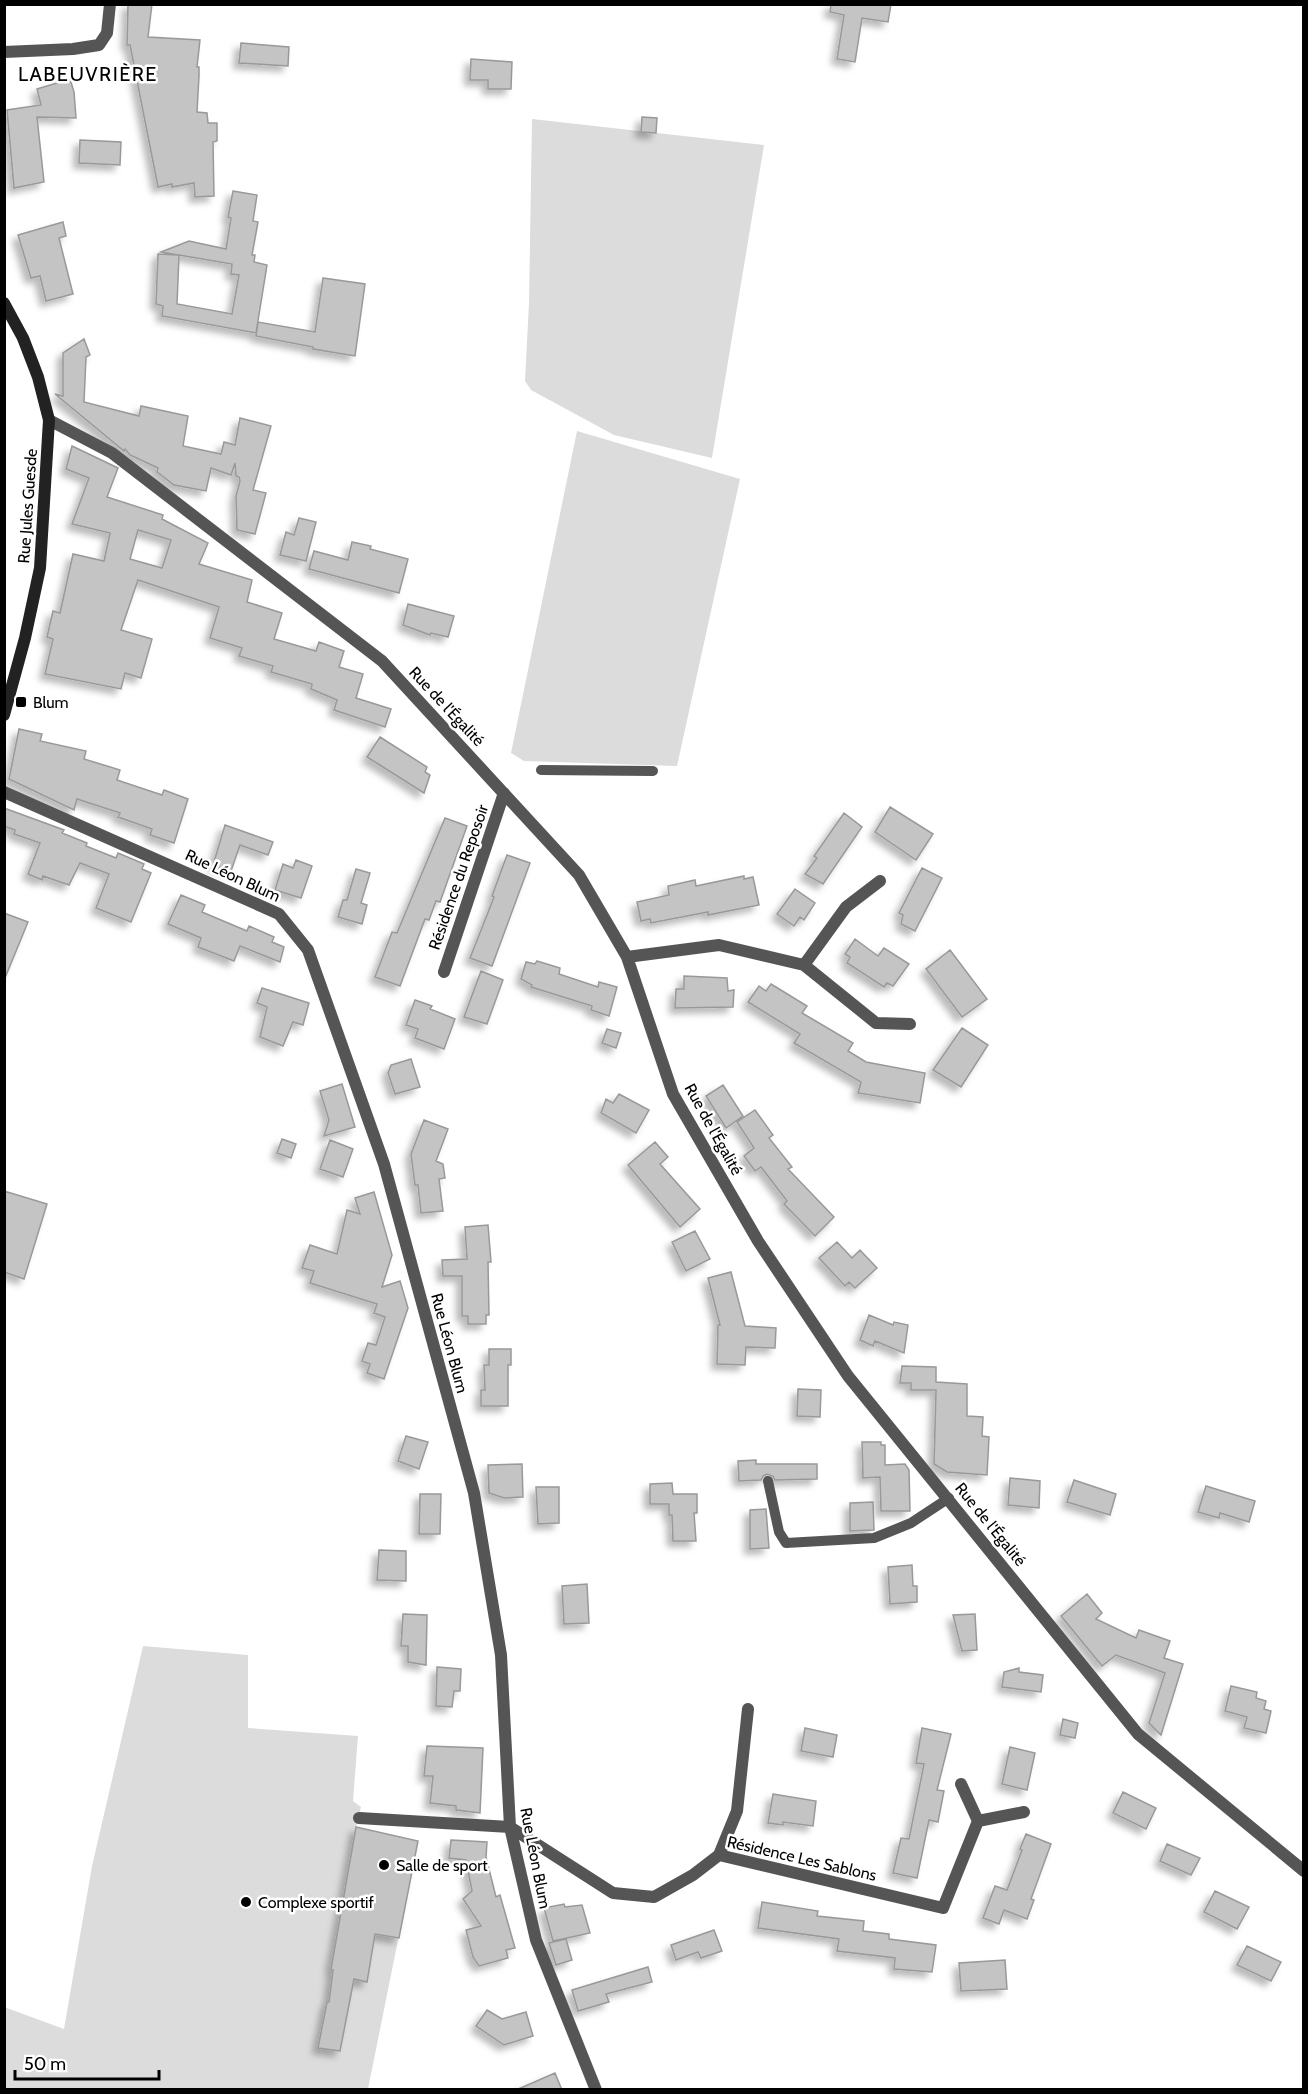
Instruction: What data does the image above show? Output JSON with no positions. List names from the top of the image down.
{
  "streets": {
    "street": [
      "Rue Jules Guesde",
      "Rue de l'Égalité",
      "Rue Léon Blum",
      "Résidence du Reposoir",
      "Résidence Les Sablons"
    ]
  },
  "crossings": [
    ["Rue Jules Guesde", "Rue de l'Égalité"],
    ["Rue de l'Égalité", "Résidence du Reposoir"],
    ["Rue Léon Blum", "Résidence Les Sablons"]
  ],
  "districts": ["LABEUVRIÈRE"],
  "places": {
    "transit": ["Blum"],
    "other": ["Salle de sport", "Complexe sportif"]
  },
  "scale_bar": "50 m"
}
